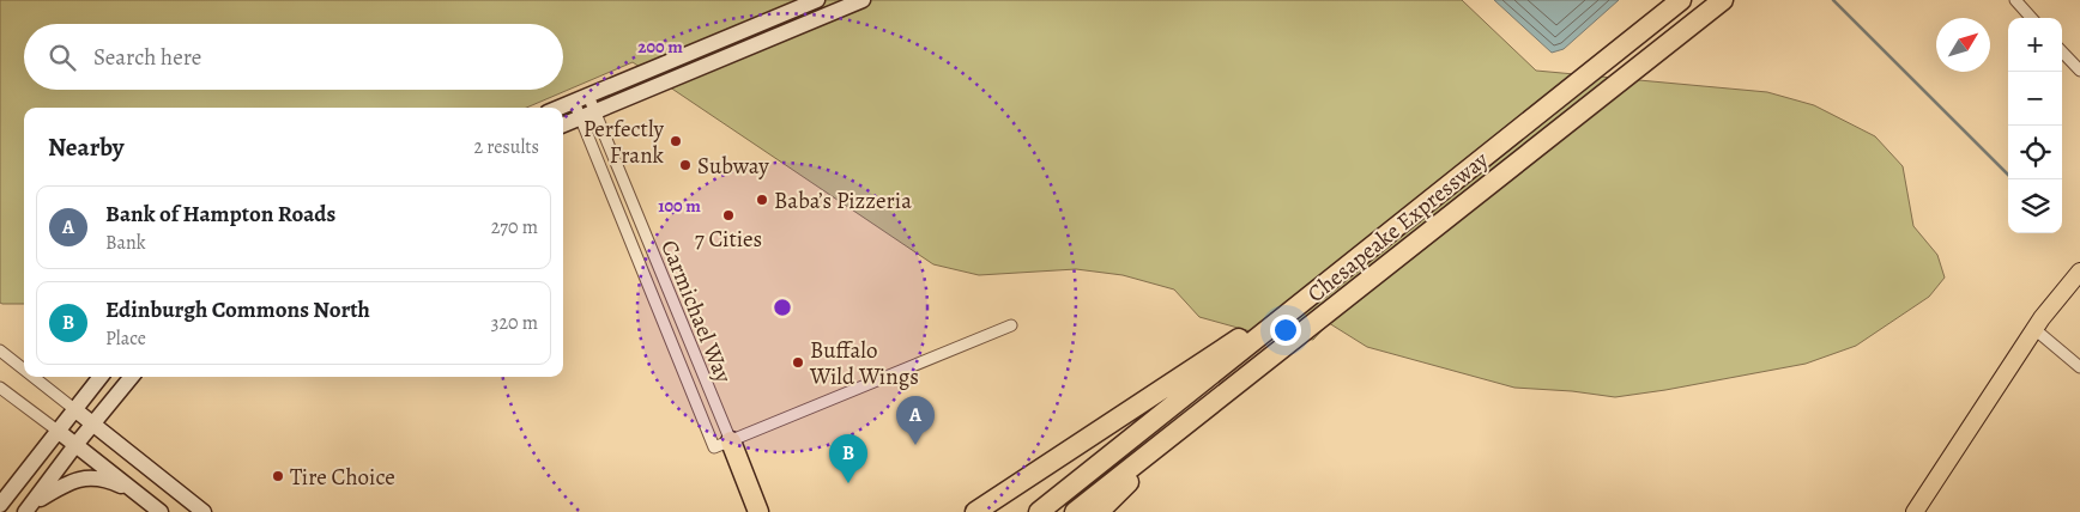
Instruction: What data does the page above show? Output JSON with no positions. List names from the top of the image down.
{
  "streets": {
    "highway": ["Chesapeake Expressway"],
    "street": ["Carmichael Way"]
  },
  "places": [
    "Perfectly Frank",
    "Subway",
    "Baba’s Pizzeria",
    "7 Cities",
    "Buffalo Wild Wings",
    "Tire Choice"
  ],
  "north": "top right",
  "page": {
    "map_buttons": ["+", "−"],
    "search": "Search here",
    "heading": ["Nearby", "2 results"],
    "list": [
      {
        "mark": "A",
        "name": "Bank of Hampton Roads",
        "note": "Bank",
        "value": "270 m"
      },
      {
        "mark": "B",
        "name": "Edinburgh Commons North",
        "note": "Place",
        "value": "320 m"
      }
    ],
    "pins": ["A", "B"]
  },
  "rings": ["200 m", "100 m"]
}
